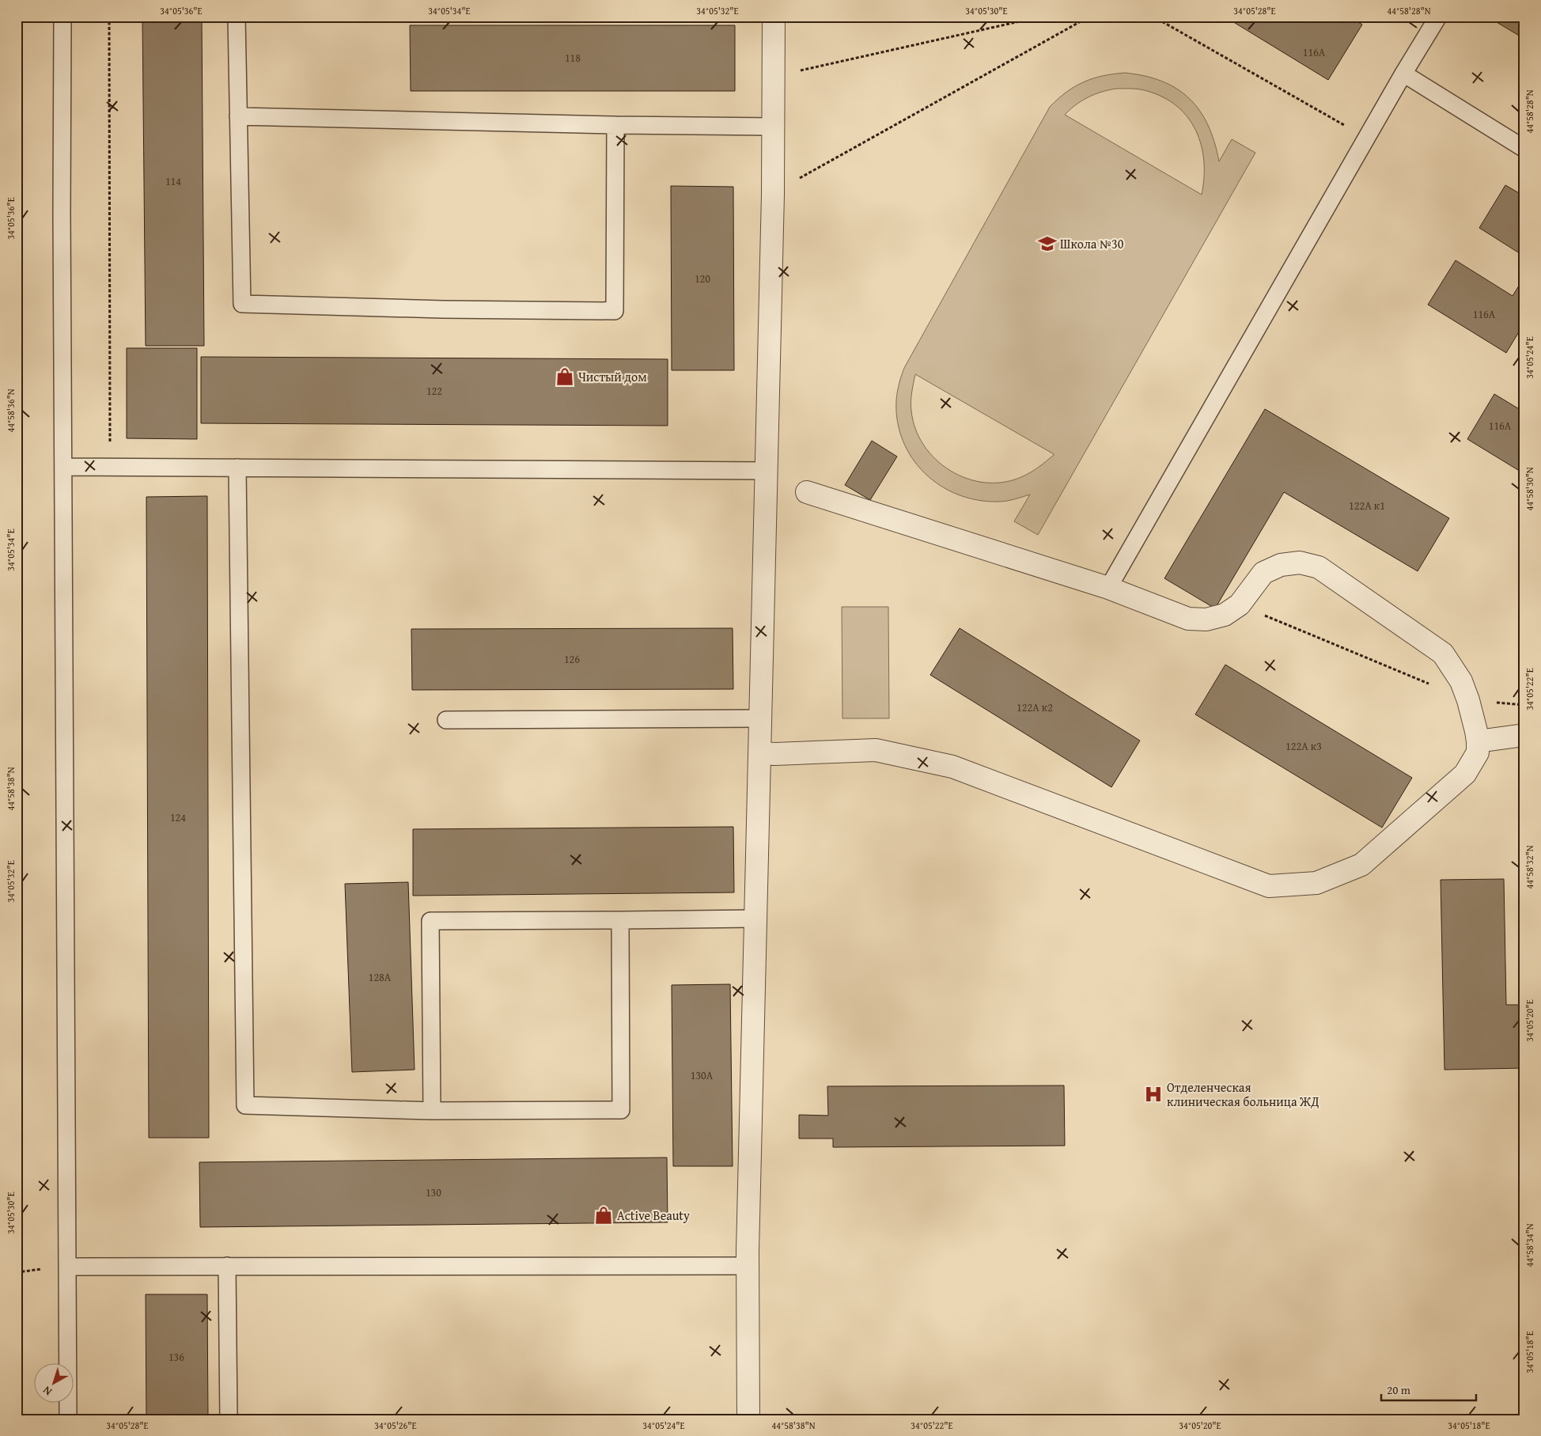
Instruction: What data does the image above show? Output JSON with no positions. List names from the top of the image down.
{
  "places": {
    "school or university": ["Школа №30"],
    "shop": ["Чистый дом", "Active Beauty"],
    "hospital": ["Отделенческая клиническая больница ЖД"]
  },
  "house_numbers": [
    "116А",
    "118",
    "114",
    "120",
    "116А",
    "122",
    "116А",
    "122А к1",
    "126",
    "122А к2",
    "122А к3",
    "124",
    "128А",
    "130А",
    "130",
    "136"
  ],
  "scale_bar": "20 m",
  "north": "bottom left",
  "coordinates": [
    "34°05'36\"E",
    "34°05'34\"E",
    "34°05'32\"E",
    "34°05'30\"E",
    "34°05'28\"E",
    "44°58'28\"N",
    "34°05'24\"E",
    "44°58'36\"N",
    "44°58'30\"N",
    "34°05'22\"E",
    "44°58'38\"N",
    "44°58'32\"N",
    "34°05'20\"E",
    "44°58'34\"N",
    "34°05'18\"E",
    "34°05'26\"E"
  ]
}
